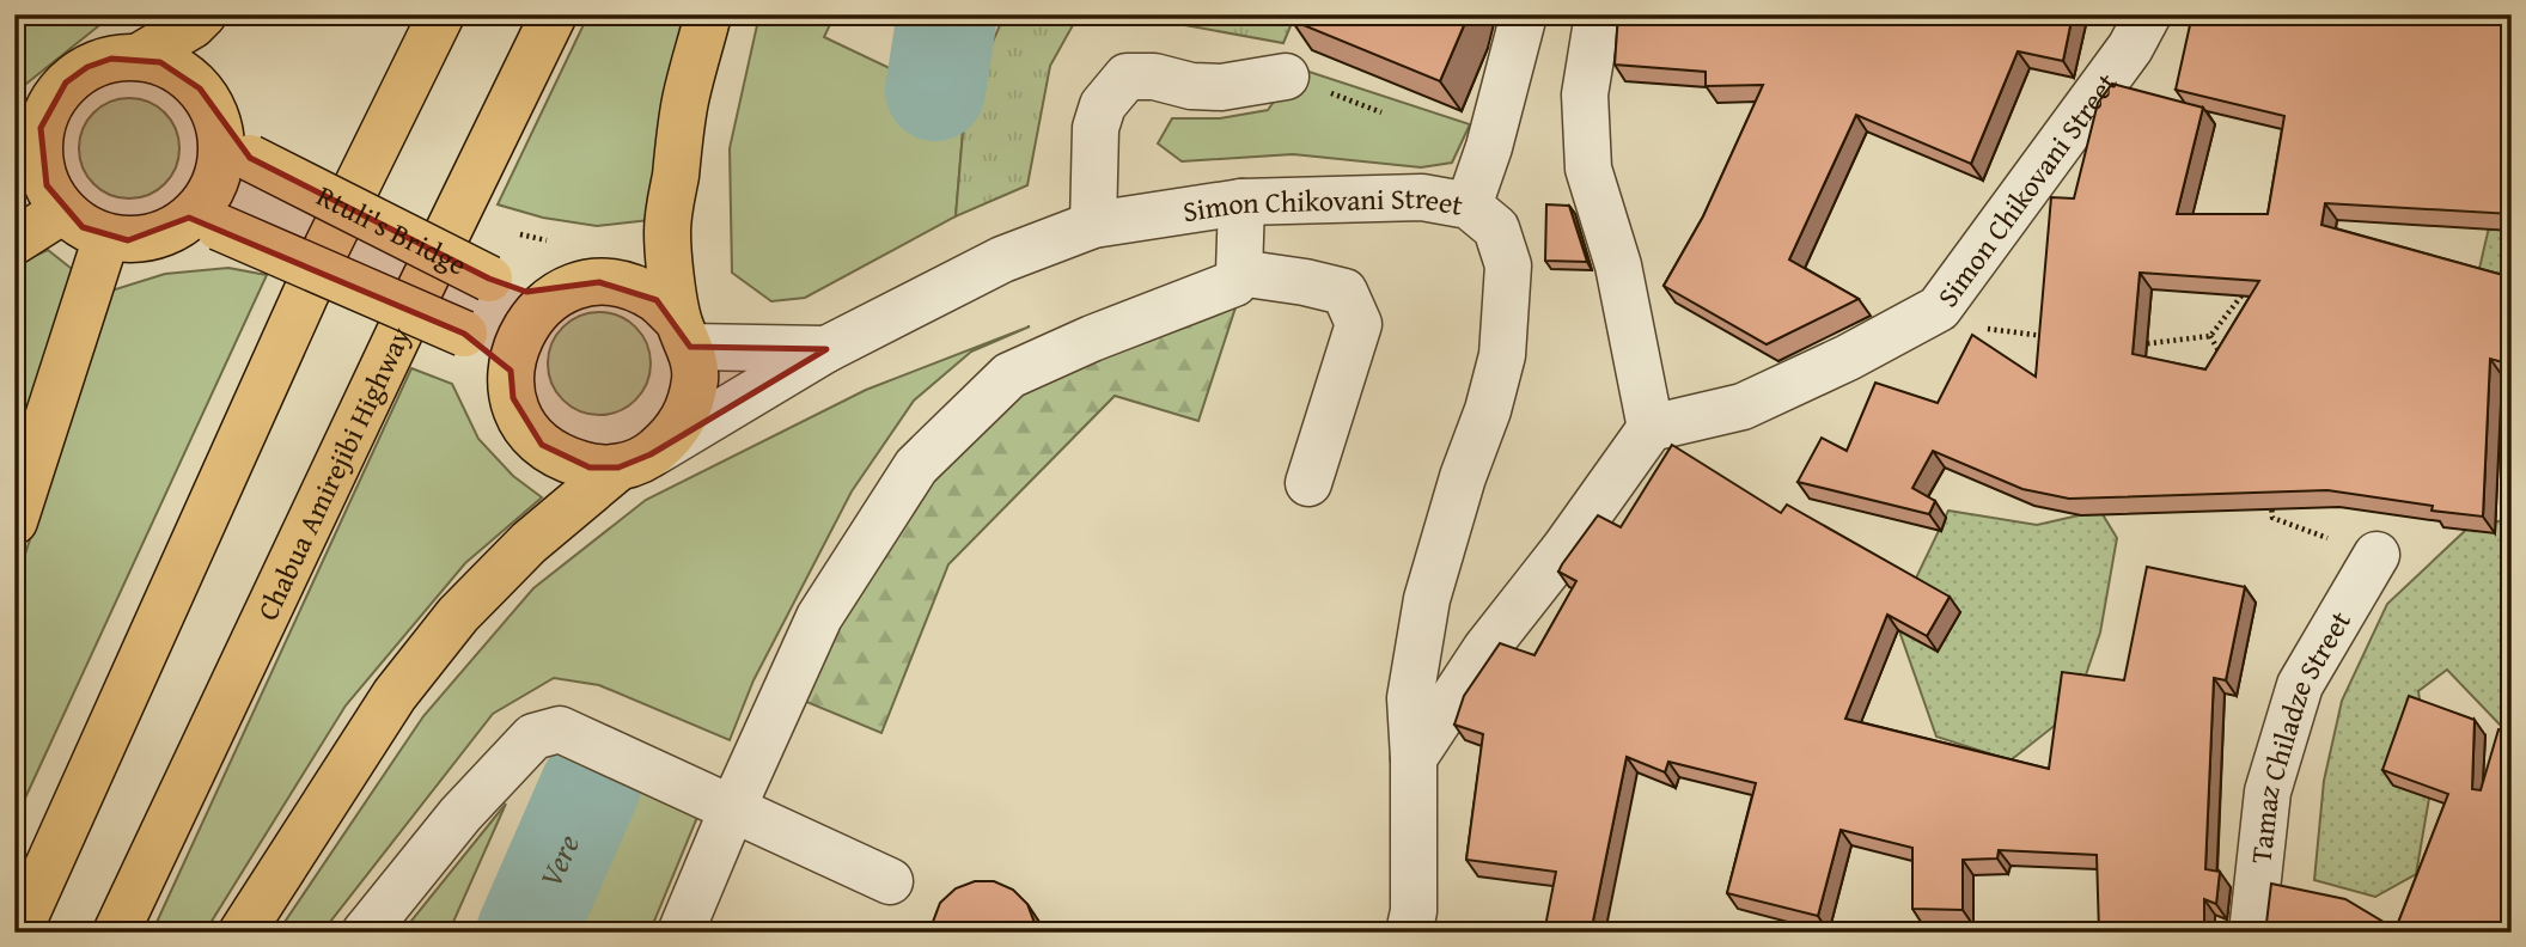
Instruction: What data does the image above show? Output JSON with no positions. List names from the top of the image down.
{
  "streets": {
    "main road": ["Rtuli's Bridge", "Chabua Amirejibi Highway"],
    "street": ["Simon Chikovani Street", "Tamaz Chiladze Street"]
  },
  "crossings": [
    ["Simon Chikovani Street", "Rtuli's Bridge"]
  ],
  "water": ["Vere"]
}
